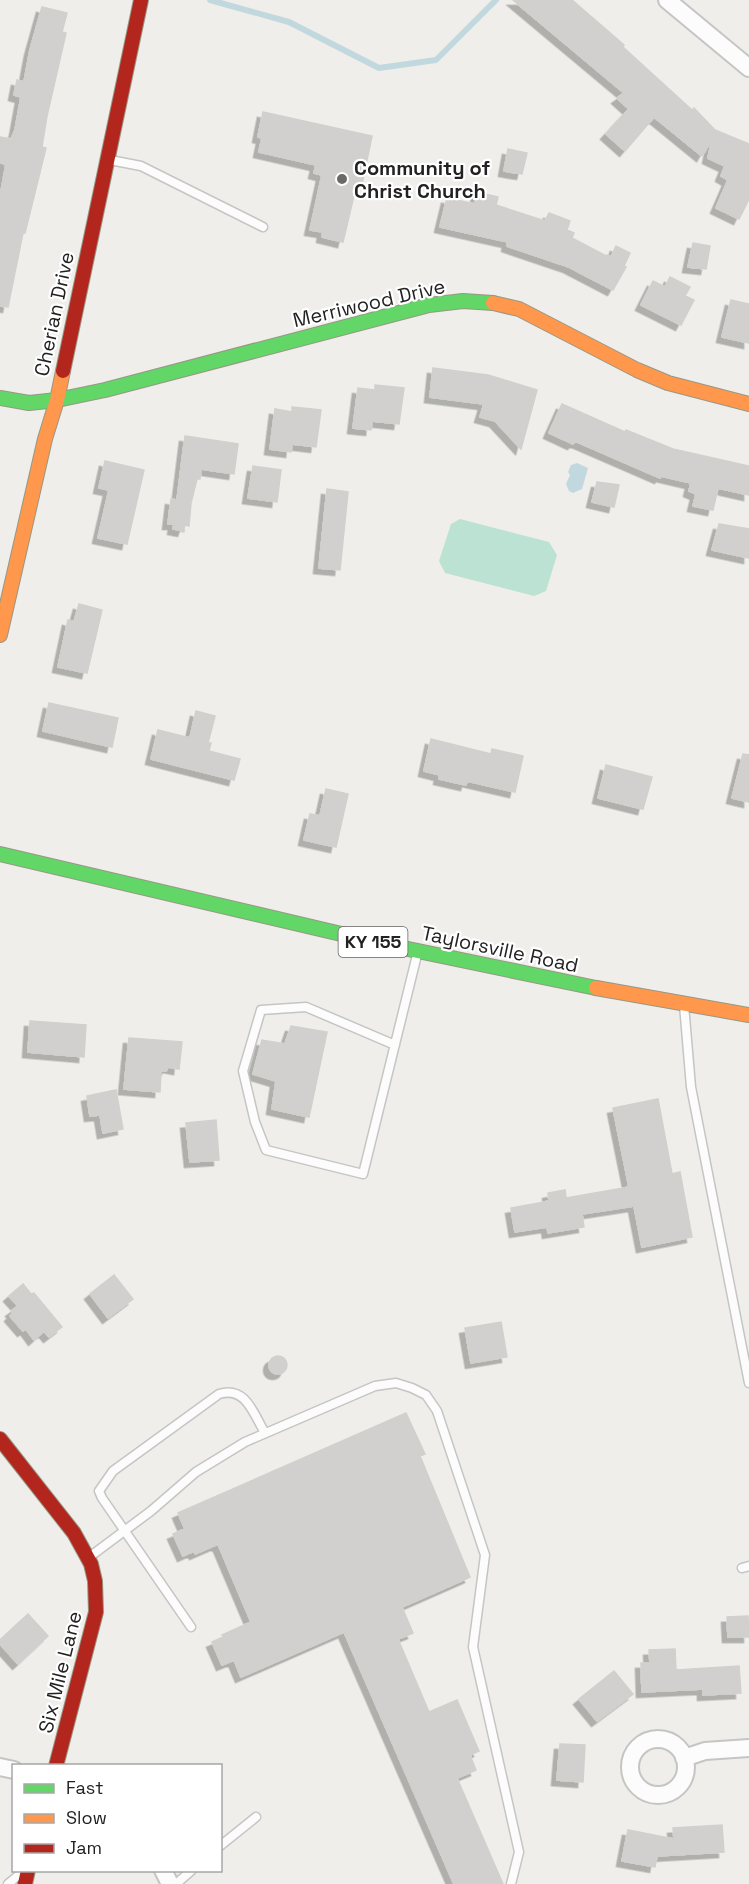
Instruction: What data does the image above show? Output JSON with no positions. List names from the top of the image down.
{
  "streets": {
    "street": [
      "Merriwood Drive",
      "Cherian Drive",
      "KY 155",
      "Taylorsville Road",
      "Six Mile Lane"
    ]
  },
  "crossings": [
    ["Merriwood Drive", "Cherian Drive"]
  ],
  "places": ["Community of Christ Church"],
  "legend": ["Fast", "Slow", "Jam"]
}
